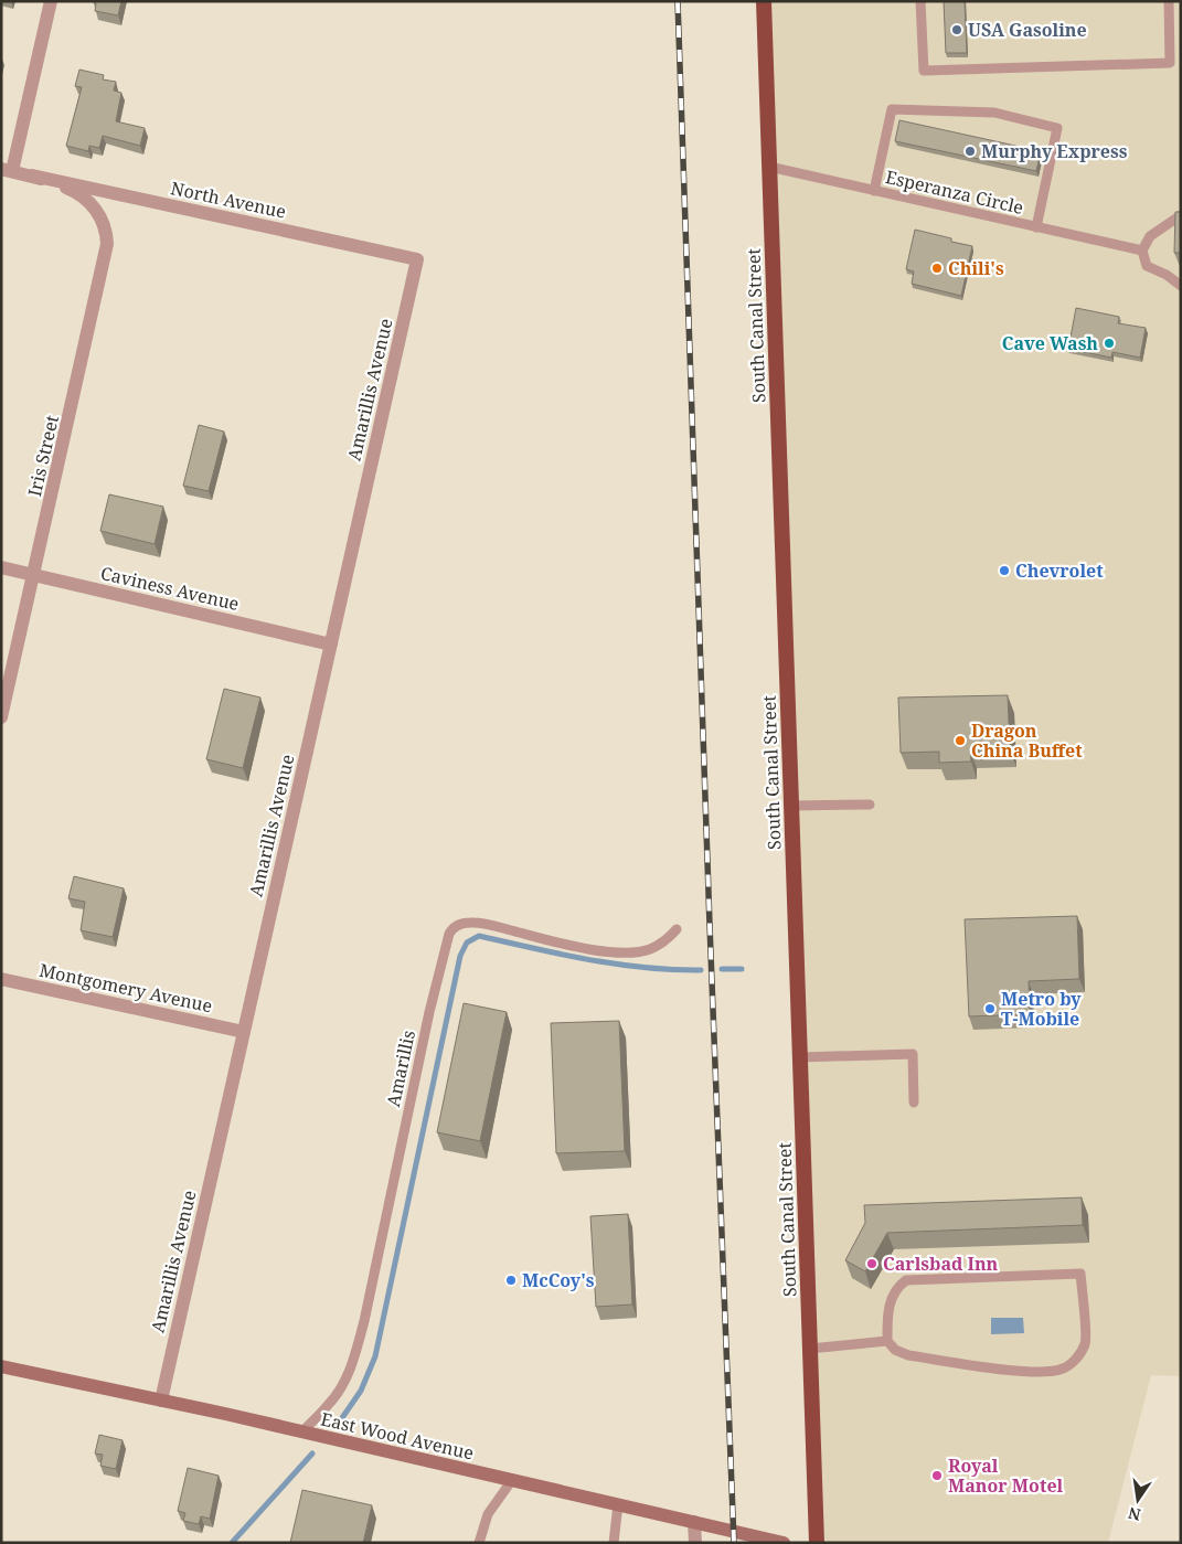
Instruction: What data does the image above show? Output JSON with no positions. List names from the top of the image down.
{
  "streets": {
    "highway": ["South Canal Street"],
    "main road": ["East Wood Avenue"],
    "street": [
      "North Avenue",
      "Amarillis Avenue",
      "Iris Street",
      "Caviness Avenue",
      "Montgomery Avenue"
    ],
    "lane": ["Esperanza Circle", "Amarillis"]
  },
  "crossings": [
    ["Esperanza Circle", "South Canal Street"],
    ["North Avenue", "Amarillis Avenue"],
    ["North Avenue", "Iris Street"],
    ["Amarillis Avenue", "Caviness Avenue"],
    ["Amarillis Avenue", "Montgomery Avenue"],
    ["Amarillis Avenue", "East Wood Avenue"],
    ["Iris Street", "Caviness Avenue"],
    ["Amarillis", "East Wood Avenue"]
  ],
  "places": [
    "USA Gasoline",
    "Murphy Express",
    "Chili's",
    "Cave Wash",
    "Chevrolet",
    "Dragon China Buffet",
    "Metro by T-Mobile",
    "Carlsbad Inn",
    "McCoy's",
    "Royal Manor Motel"
  ],
  "north": "bottom"
}
